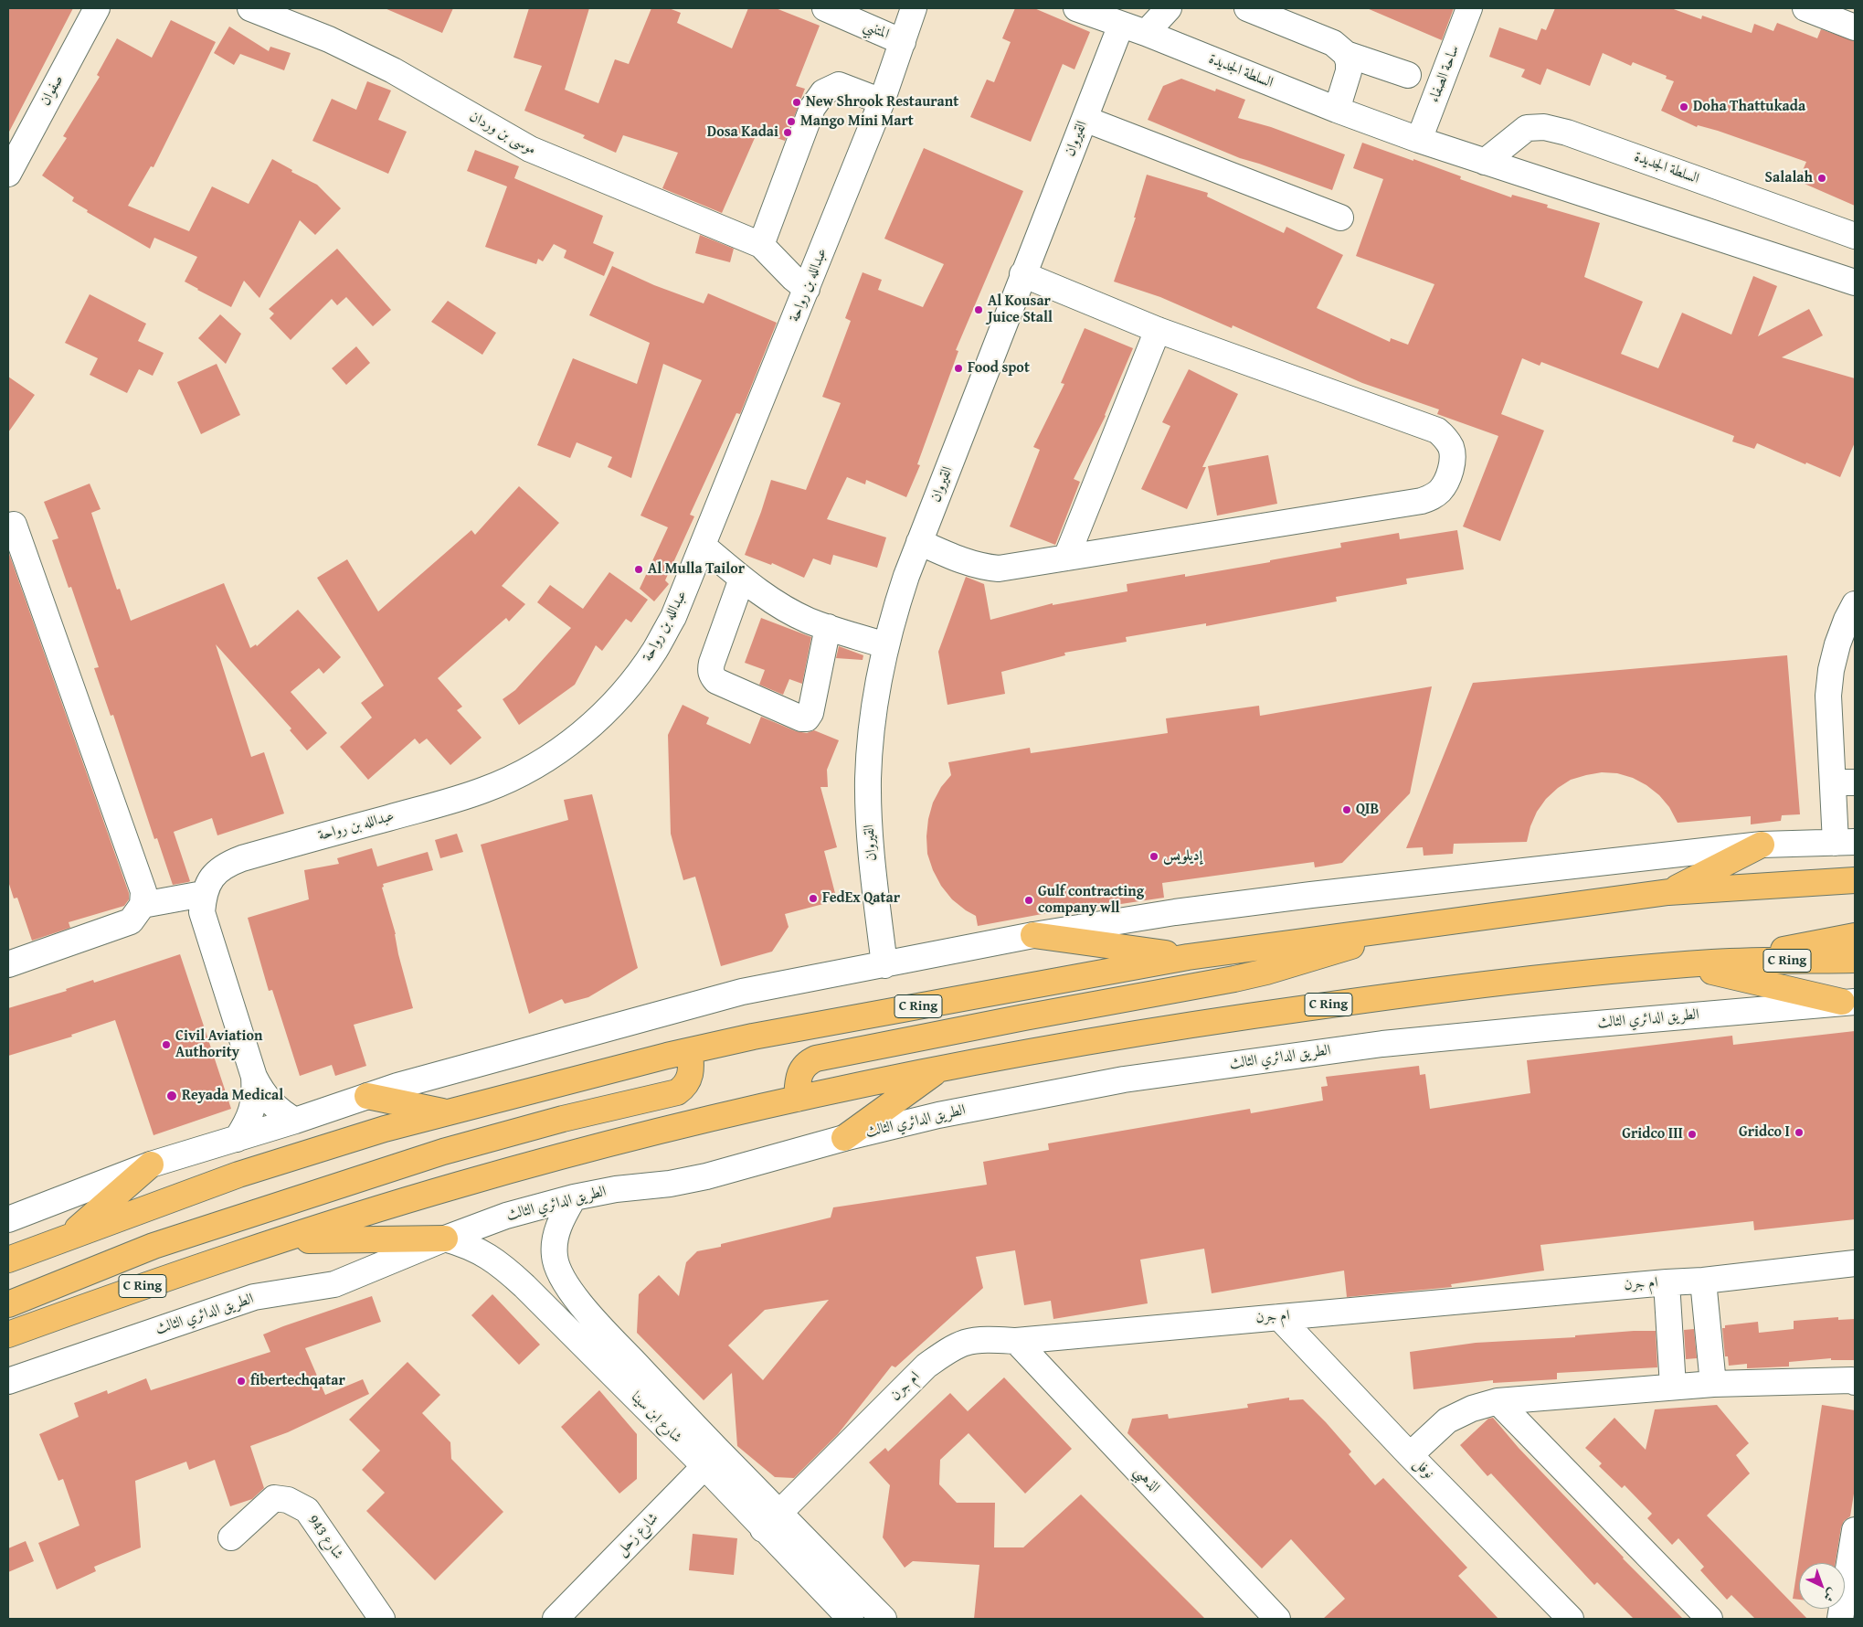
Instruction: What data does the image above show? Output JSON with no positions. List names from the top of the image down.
{
  "streets": {
    "highway": ["C Ring"],
    "street": [
      "المتنبي",
      "السلطة الجديدة",
      "ساحة الصفاء",
      "صفوان",
      "موسى بن وردان",
      "القيروان",
      "عبدالله بن رواحة",
      "الطريق الدائري الثالث",
      "ام جرن",
      "شارع ابن سينا",
      "نوفل",
      "الذهبي",
      "شارع زحل",
      "شارع 943"
    ]
  },
  "crossings": [
    ["المتنبي", "عبدالله بن رواحة"],
    ["السلطة الجديدة", "ساحة الصفاء"],
    ["السلطة الجديدة", "القيروان"],
    ["موسى بن وردان", "عبدالله بن رواحة"],
    ["الطريق الدائري الثالث", "شارع ابن سينا"],
    ["ام جرن", "شارع ابن سينا"],
    ["ام جرن", "نوفل"],
    ["ام جرن", "الذهبي"],
    ["شارع ابن سينا", "شارع زحل"]
  ],
  "places": [
    "New Shrook Restaurant",
    "Doha Thattukada",
    "Mango Mini Mart",
    "Dosa Kadai",
    "Salalah",
    "Al Kousar Juice Stall",
    "Food spot",
    "Al Mulla Tailor",
    "QIB",
    "إديلويس",
    "FedEx Qatar",
    "Gulf contracting company wll",
    "Civil Aviation Authority",
    "Reyada Medical",
    "Gridco I",
    "Gridco III",
    "fibertechqatar"
  ],
  "north": "bottom right"
}
